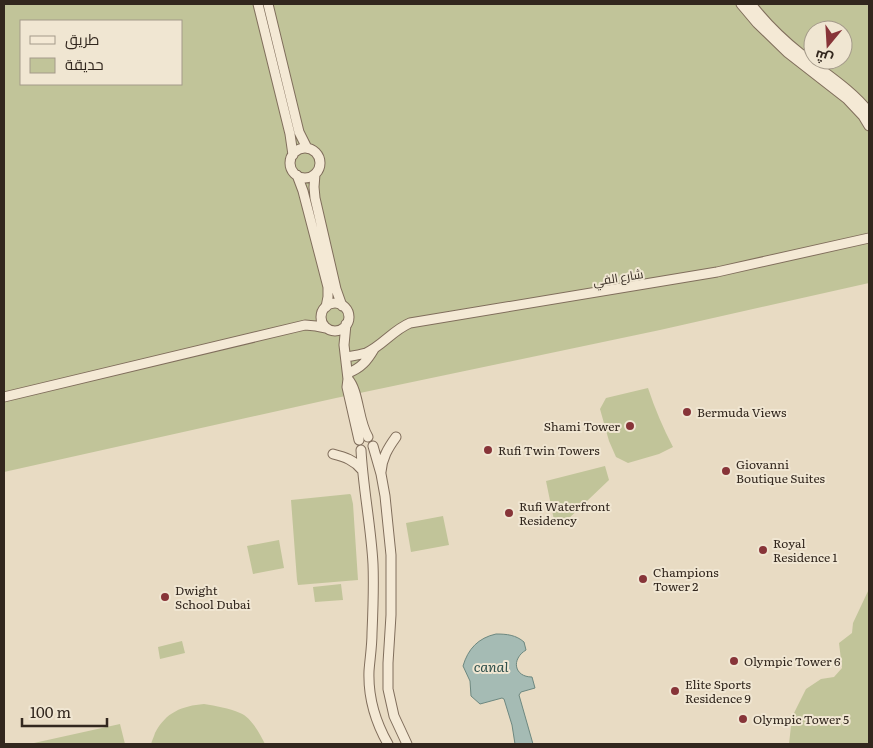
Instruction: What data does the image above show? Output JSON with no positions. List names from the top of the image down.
{
  "streets": {
    "street": ["شارع الفي"]
  },
  "water": ["canal"],
  "places": [
    "Bermuda Views",
    "Shami Tower",
    "Rufi Twin Towers",
    "Giovanni Boutique Suites",
    "Rufi Waterfront Residency",
    "Royal Residence 1",
    "Champions Tower 2",
    "Dwight School Dubai",
    "Olympic Tower 6",
    "Elite Sports Residence 9",
    "Olympic Tower 5"
  ],
  "legend": ["طريق", "حديقة"],
  "scale_bar": "100 m",
  "north": "bottom"
}
